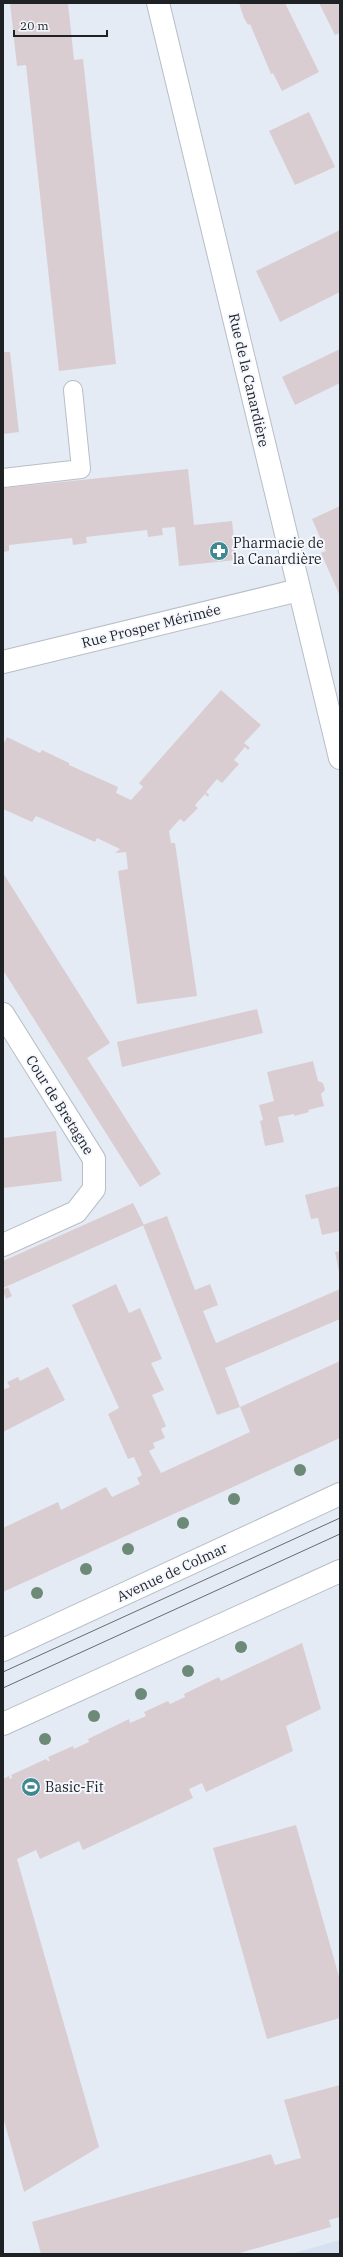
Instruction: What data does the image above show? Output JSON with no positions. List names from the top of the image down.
{
  "streets": {
    "street": [
      "Rue de la Canardière",
      "Rue Prosper Mérimée",
      "Cour de Bretagne",
      "Avenue de Colmar"
    ]
  },
  "crossings": [
    ["Rue de la Canardière", "Rue Prosper Mérimée"]
  ],
  "places": {
    "pharmacy": ["Pharmacie de la Canardière"],
    "sports": ["Basic-Fit"]
  },
  "scale_bar": "20 m"
}
